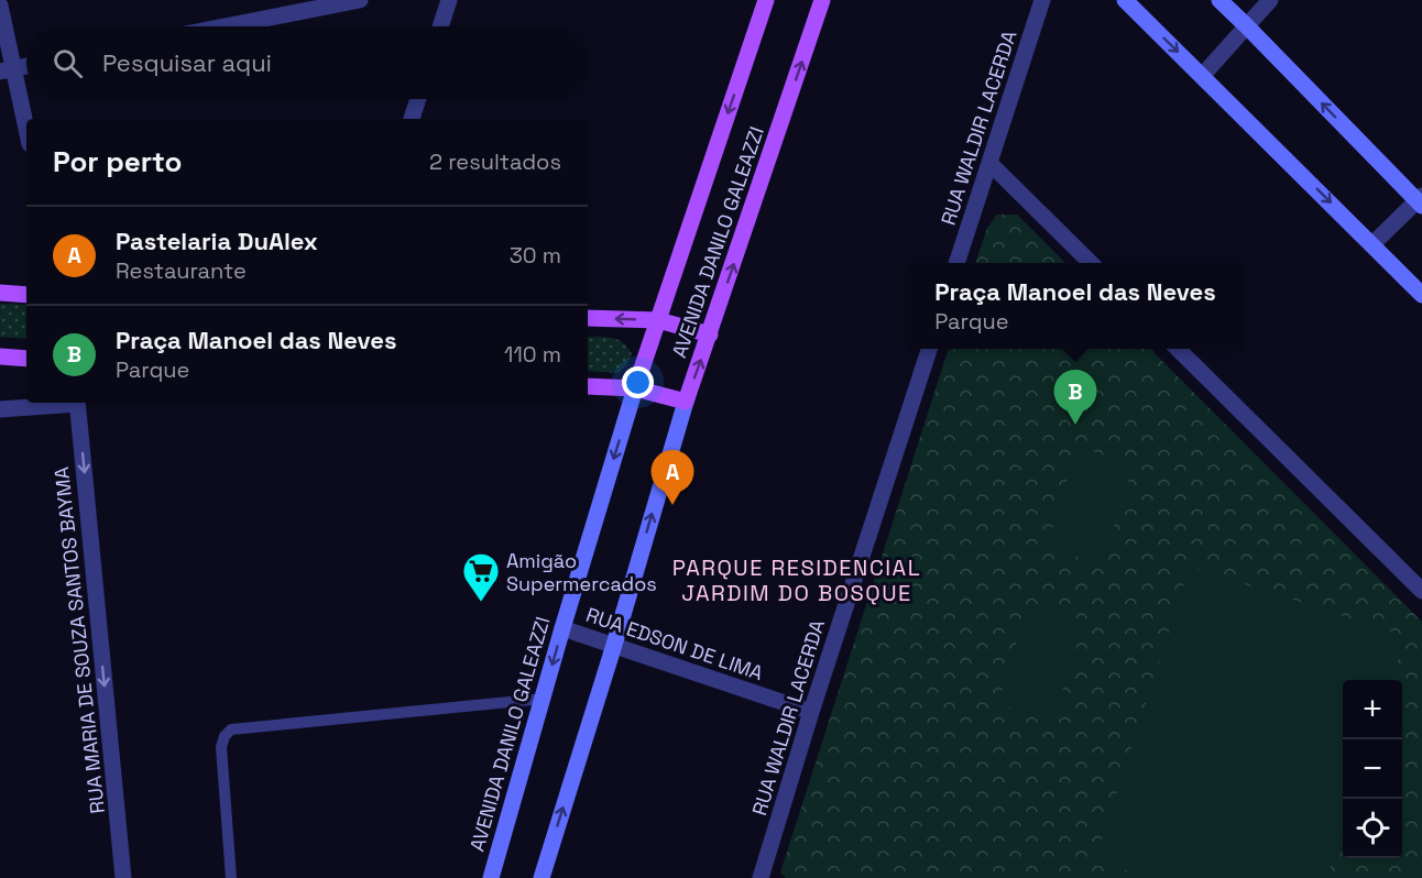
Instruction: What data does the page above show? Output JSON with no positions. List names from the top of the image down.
{
  "streets": {
    "main road": ["AVENIDA DANILO GALEAZZI"],
    "street": ["RUA WALDIR LACERDA", "RUA MARIA DE SOUZA SANTOS BAYMA", "RUA EDSON DE LIMA"]
  },
  "crossings": [
    ["RUA WALDIR LACERDA", "RUA EDSON DE LIMA"],
    ["AVENIDA DANILO GALEAZZI", "RUA EDSON DE LIMA"]
  ],
  "one_way": ["RUA MARIA DE SOUZA SANTOS BAYMA"],
  "districts": ["PARQUE RESIDENCIAL JARDIM DO BOSQUE"],
  "places": {
    "supermarket": ["Amigão Supermercados"]
  },
  "page": {
    "search": "Pesquisar aqui",
    "heading": ["Por perto", "2 resultados"],
    "list": [
      {
        "mark": "A",
        "name": "Pastelaria DuAlex",
        "note": "Restaurante",
        "value": "30 m"
      },
      {
        "mark": "B",
        "name": "Praça Manoel das Neves",
        "note": "Parque",
        "value": "110 m"
      }
    ],
    "popup": ["Praça Manoel das Neves", "Parque"],
    "pins": ["B", "A"],
    "map_buttons": ["+", "−"]
  }
}
